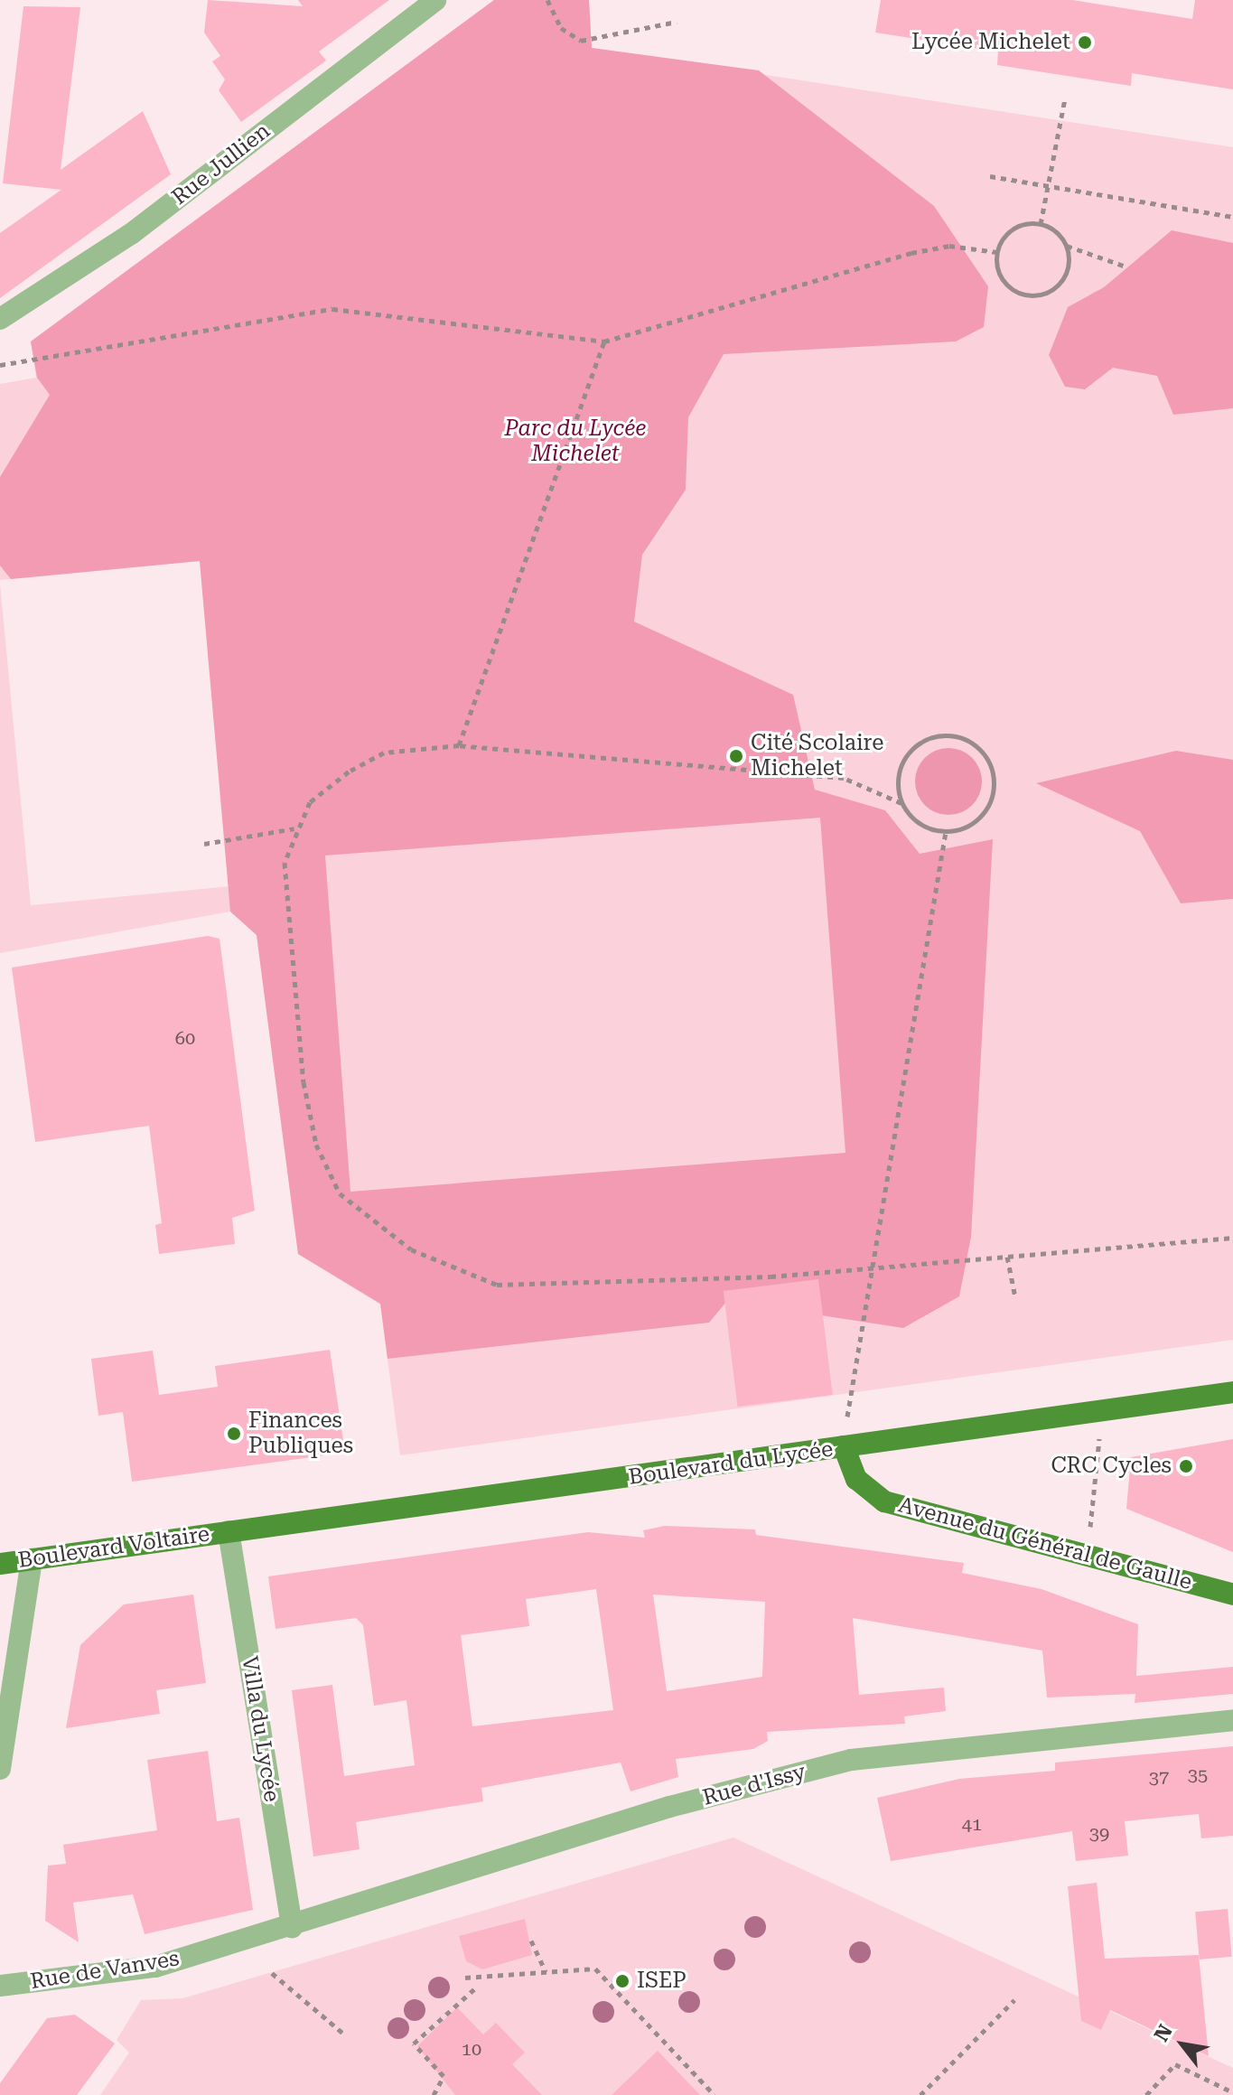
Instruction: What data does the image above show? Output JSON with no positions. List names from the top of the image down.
{
  "streets": {
    "main road": ["Boulevard du Lycée", "Avenue du Général de Gaulle", "Boulevard Voltaire"],
    "street": [
      "Rue Jullien",
      "Villa du Lycée",
      "Rue d'Issy",
      "Rue de Vanves"
    ]
  },
  "crossings": [
    ["Boulevard du Lycée", "Avenue du Général de Gaulle"],
    ["Boulevard du Lycée", "Boulevard Voltaire"],
    ["Boulevard du Lycée", "Villa du Lycée"],
    ["Boulevard Voltaire", "Villa du Lycée"],
    ["Villa du Lycée", "Rue d'Issy"],
    ["Villa du Lycée", "Rue de Vanves"],
    ["Rue d'Issy", "Rue de Vanves"]
  ],
  "parks": ["Parc du Lycée Michelet"],
  "places": [
    "Lycée Michelet",
    "Cité Scolaire Michelet",
    "Finances Publiques",
    "CRC Cycles",
    "ISEP"
  ],
  "house_numbers": [
    "60",
    "35",
    "37",
    "41",
    "39",
    "10"
  ],
  "north": "top left"
}
